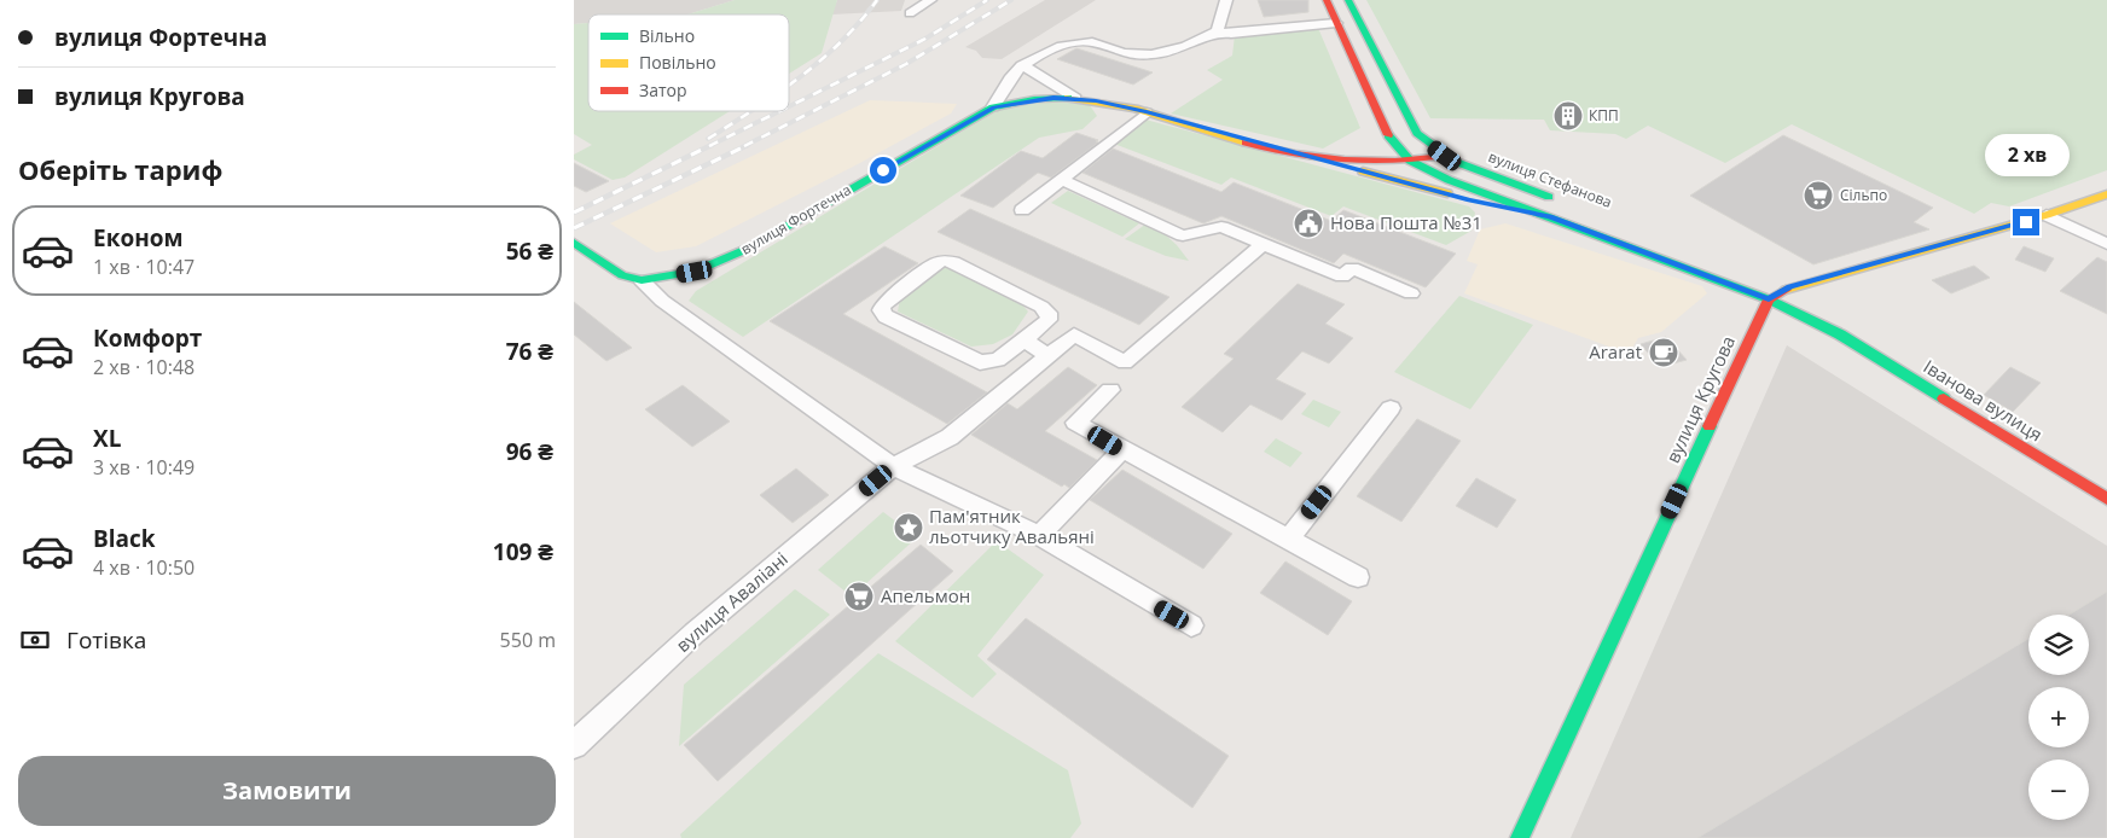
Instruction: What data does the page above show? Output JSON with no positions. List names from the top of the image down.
{
  "streets": {
    "main road": [
      "вулиця Стефанова",
      "вулиця Фортечна",
      "вулиця Кругова",
      "Іванова вулиця"
    ],
    "street": ["вулиця Аваліані"]
  },
  "crossings": [
    ["вулиця Фортечна", "вулиця Кругова"],
    ["вулиця Фортечна", "Іванова вулиця"],
    ["вулиця Фортечна", "вулиця Аваліані"],
    ["вулиця Кругова", "Іванова вулиця"]
  ],
  "places": {
    "building": ["КПП"],
    "supermarket": ["Сільпо", "Апельмон"],
    "public building": ["Нова Пошта №31"],
    "cafe": ["Ararat"],
    "place": ["Пам'ятник льотчику Авальяні"]
  },
  "legend": ["Вільно", "Повільно", "Затор"],
  "page": {
    "banner": ["вулиця Фортечна", "вулиця Кругова"],
    "heading": "Оберіть тариф",
    "bubble": "2 хв",
    "list": [
      {
        "name": "Економ",
        "note": "1 хв · 10:47",
        "value": "56 ₴"
      },
      {
        "name": "Комфорт",
        "note": "2 хв · 10:48",
        "value": "76 ₴"
      },
      {
        "name": "XL",
        "note": "3 хв · 10:49",
        "value": "96 ₴"
      },
      {
        "name": "Black",
        "note": "4 хв · 10:50",
        "value": "109 ₴"
      }
    ],
    "pay": ["Готівка", "550 m"],
    "map_buttons": ["+", "−"],
    "buttons": "Замовити"
  }
}
